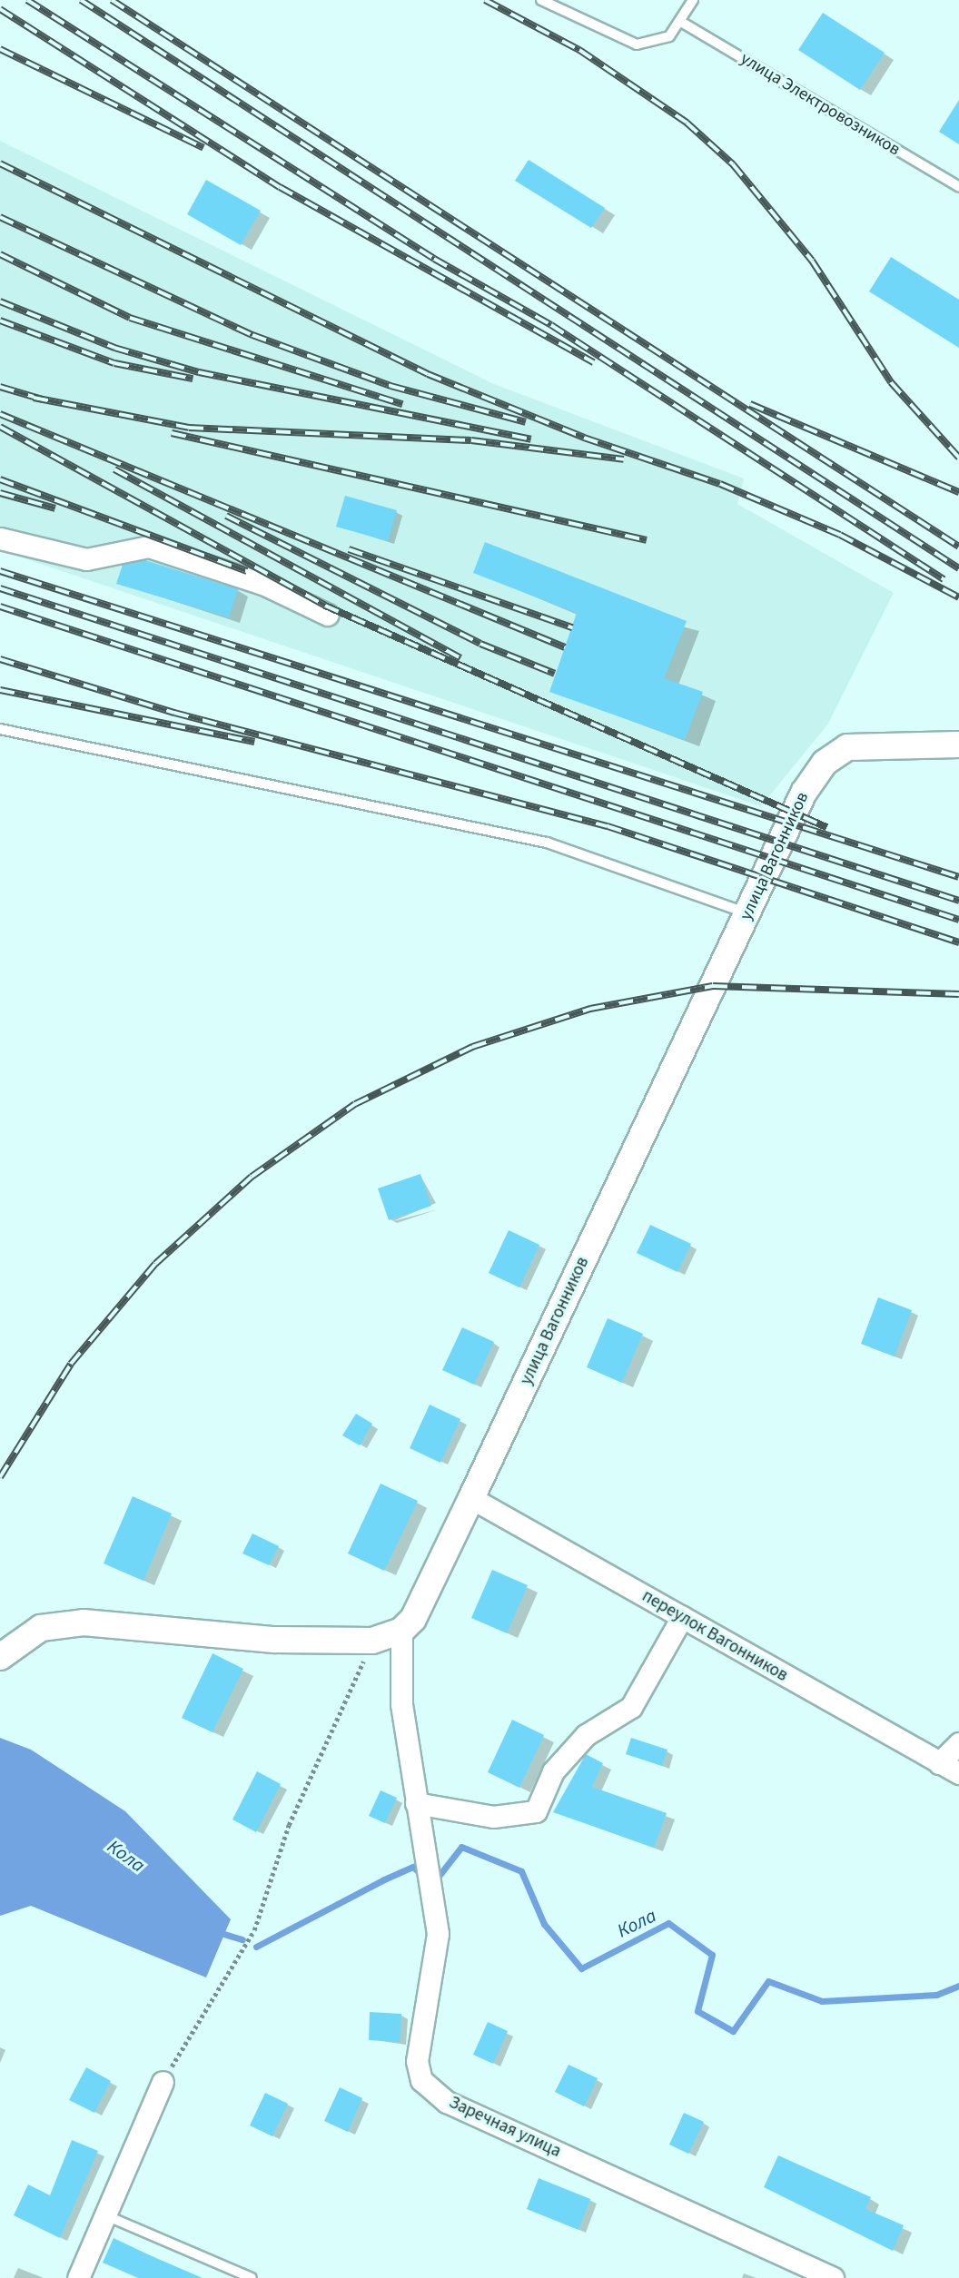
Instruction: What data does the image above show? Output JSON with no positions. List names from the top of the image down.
{
  "streets": {
    "street": ["улица Вагонников", "переулок Вагонников", "Заречная улица"],
    "lane": ["улица Электровозников"]
  },
  "crossings": [
    ["улица Вагонников", "переулок Вагонников"],
    ["улица Вагонников", "Заречная улица"]
  ],
  "water": ["Кола"]
}
